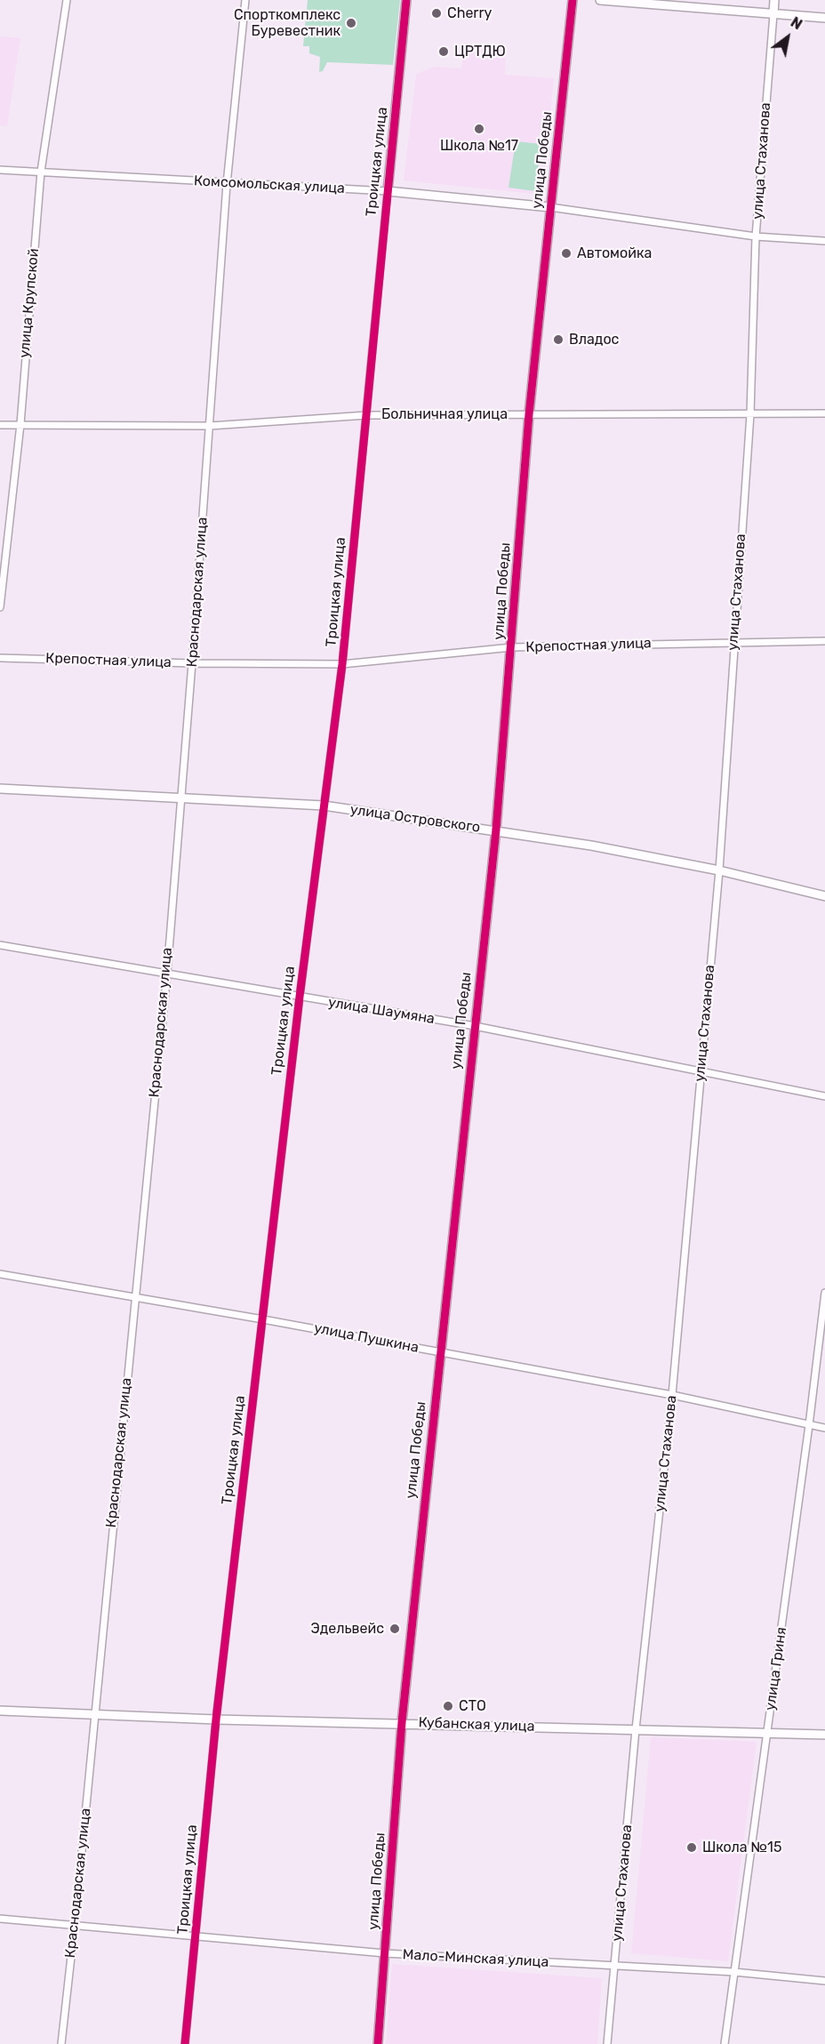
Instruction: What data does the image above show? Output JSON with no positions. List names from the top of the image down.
{
  "streets": {
    "street": [
      "улица Победы",
      "улица Стаханова",
      "Троицкая улица",
      "Комсомольская улица",
      "улица Крупской",
      "Больничная улица",
      "Краснодарская улица",
      "Крепостная улица",
      "улица Островского",
      "улица Шаумяна",
      "улица Пушкина",
      "улица Гриня",
      "Кубанская улица",
      "Мало-Минская улица"
    ]
  },
  "crossings": [
    ["улица Победы", "Комсомольская улица"],
    ["улица Победы", "Больничная улица"],
    ["улица Победы", "Крепостная улица"],
    ["улица Победы", "улица Островского"],
    ["улица Победы", "улица Шаумяна"],
    ["улица Победы", "улица Пушкина"],
    ["улица Победы", "Кубанская улица"],
    ["улица Победы", "Мало-Минская улица"],
    ["улица Стаханова", "Комсомольская улица"],
    ["улица Стаханова", "Больничная улица"],
    ["улица Стаханова", "Крепостная улица"],
    ["улица Стаханова", "улица Островского"],
    ["улица Стаханова", "улица Шаумяна"],
    ["улица Стаханова", "улица Пушкина"],
    ["улица Стаханова", "Кубанская улица"],
    ["улица Стаханова", "Мало-Минская улица"],
    ["Троицкая улица", "Комсомольская улица"],
    ["Троицкая улица", "Больничная улица"],
    ["Троицкая улица", "Крепостная улица"],
    ["Троицкая улица", "улица Островского"],
    ["Троицкая улица", "улица Шаумяна"],
    ["Троицкая улица", "улица Пушкина"],
    ["Троицкая улица", "Кубанская улица"],
    ["Троицкая улица", "Мало-Минская улица"],
    ["Комсомольская улица", "улица Крупской"],
    ["Комсомольская улица", "Краснодарская улица"],
    ["улица Крупской", "Больничная улица"],
    ["Больничная улица", "Краснодарская улица"],
    ["Краснодарская улица", "Крепостная улица"],
    ["Краснодарская улица", "улица Островского"],
    ["Краснодарская улица", "улица Шаумяна"],
    ["Краснодарская улица", "улица Пушкина"],
    ["Краснодарская улица", "Кубанская улица"],
    ["Краснодарская улица", "Мало-Минская улица"],
    ["улица Пушкина", "улица Гриня"],
    ["улица Гриня", "Кубанская улица"],
    ["улица Гриня", "Мало-Минская улица"]
  ],
  "places": [
    "Cherry",
    "Cпорткомплекс Буревестник",
    "ЦРТДЮ",
    "Школа №17",
    "Автомойка",
    "Владос",
    "Эдельвейс",
    "СТО",
    "Школа №15"
  ],
  "north": "top right"
}
